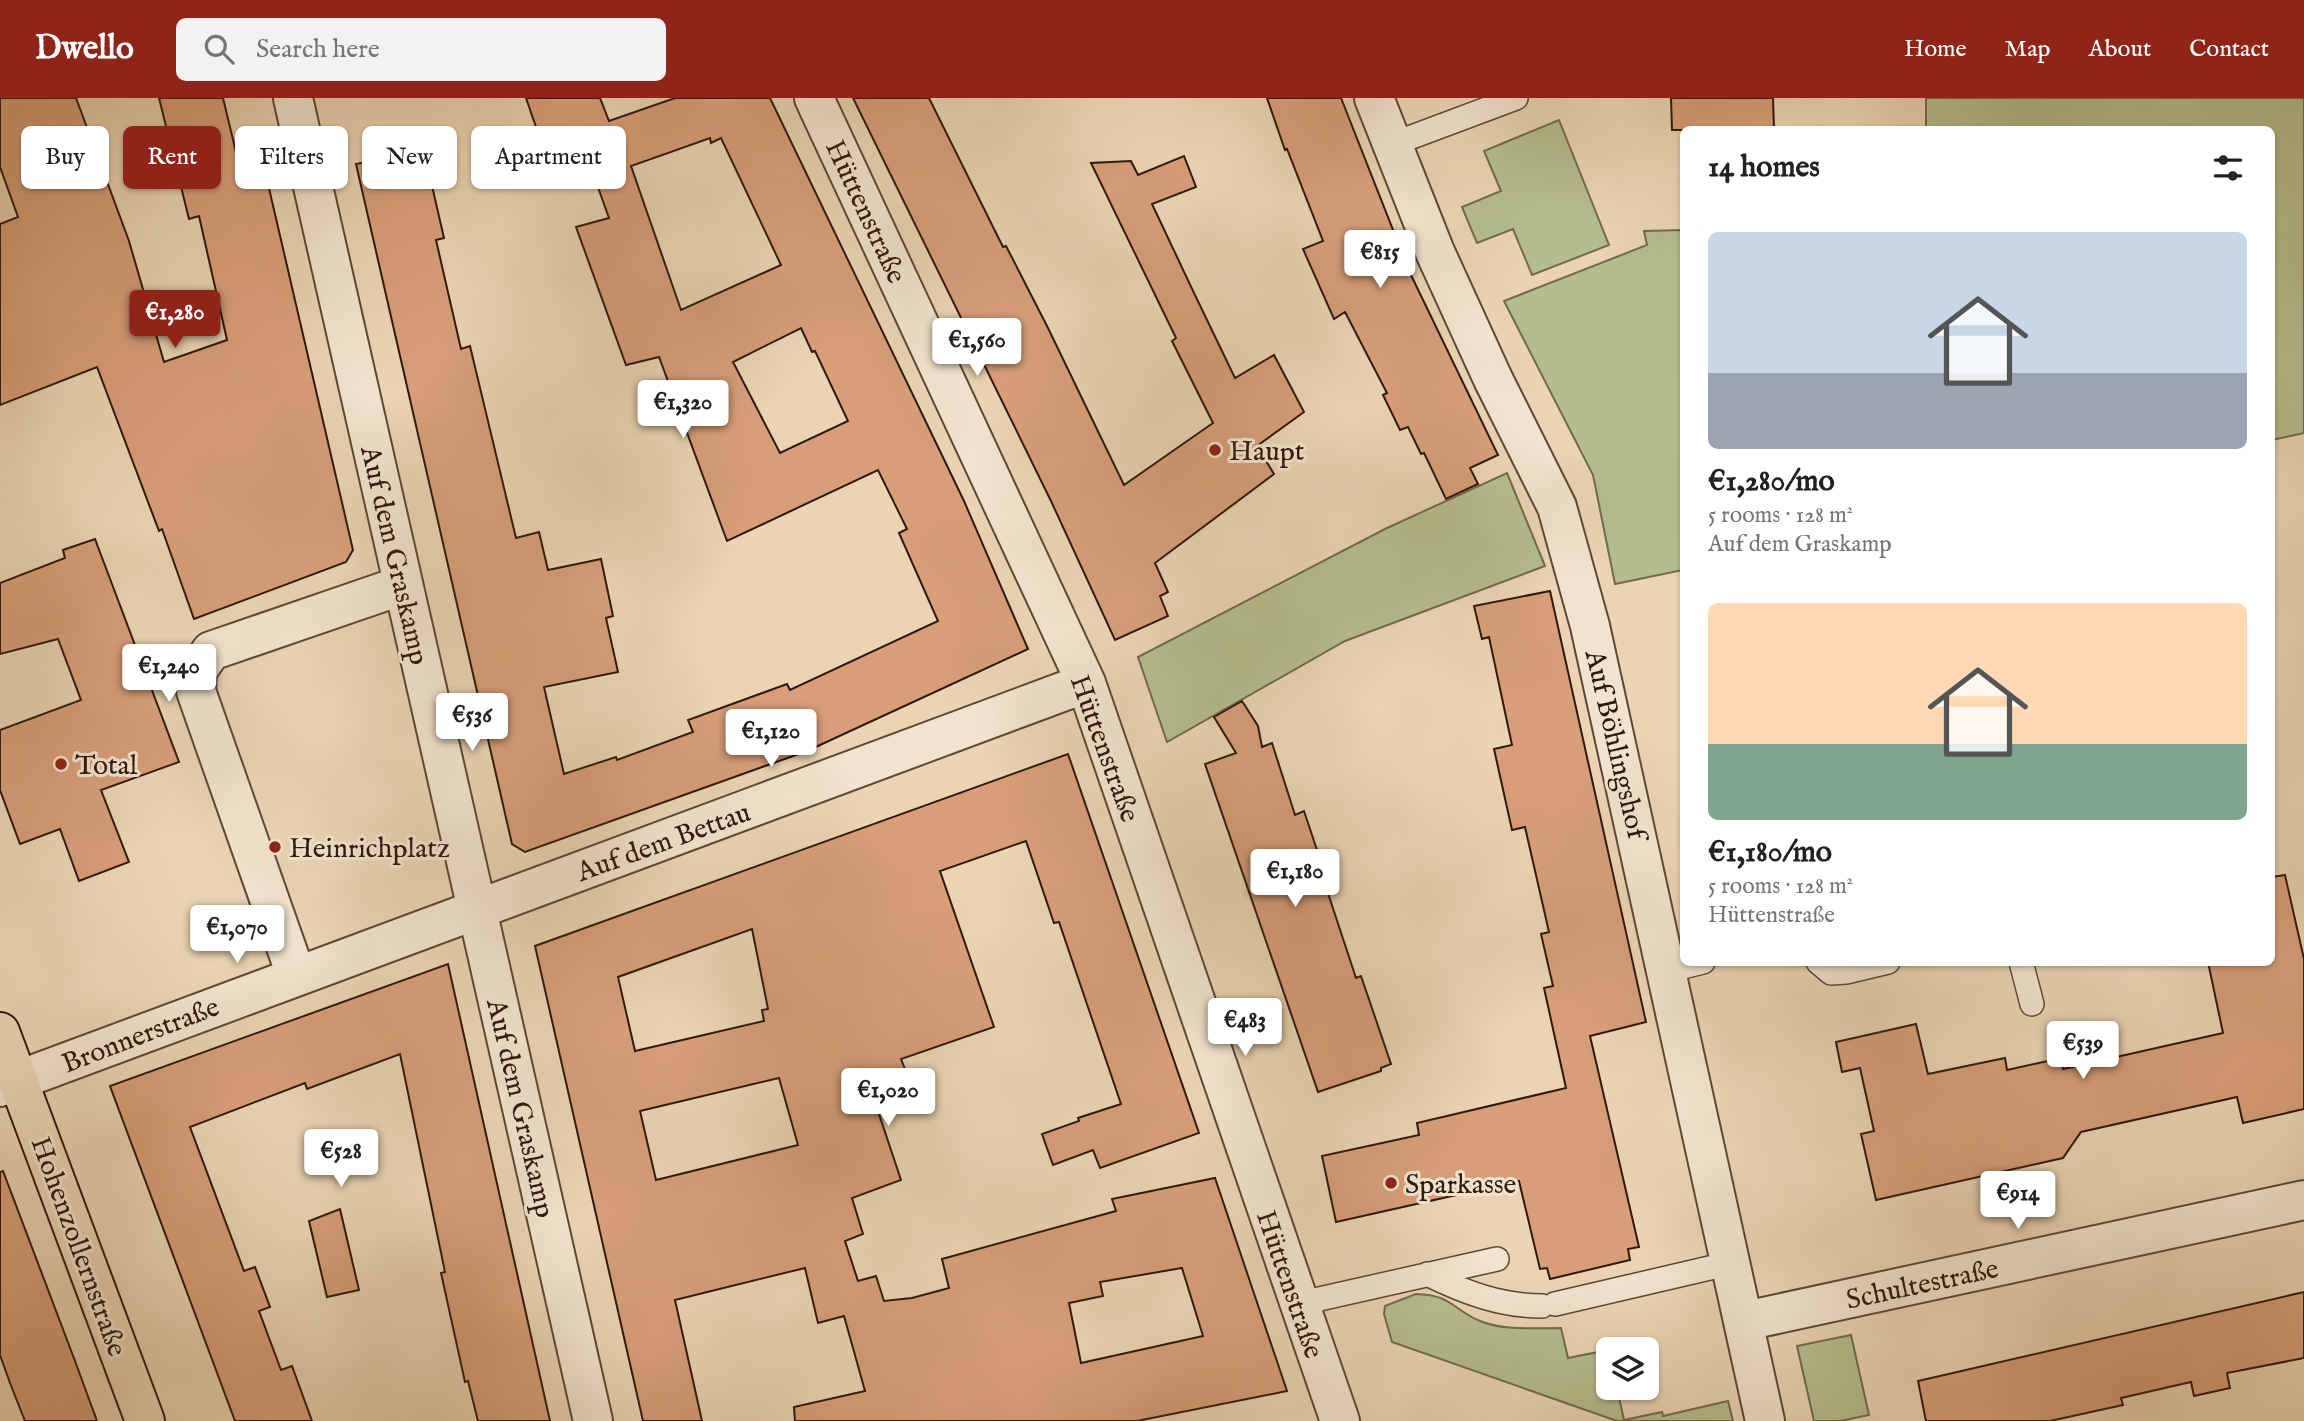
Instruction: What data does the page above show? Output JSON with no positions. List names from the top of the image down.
{
  "streets": {
    "main road": ["Hohenzollernstraße"],
    "street": [
      "Hüttenstraße",
      "Auf dem Graskamp",
      "Auf Böhlingshof",
      "Auf dem Bettau",
      "Bronnerstraße",
      "Schultestraße"
    ]
  },
  "crossings": [
    ["Hüttenstraße", "Auf dem Bettau"],
    ["Auf dem Graskamp", "Auf dem Bettau"],
    ["Auf dem Graskamp", "Bronnerstraße"],
    ["Auf Böhlingshof", "Schultestraße"],
    ["Auf dem Bettau", "Bronnerstraße"],
    ["Bronnerstraße", "Hohenzollernstraße"]
  ],
  "places": [
    "Haupt",
    "Total",
    "Heinrichplatz",
    "Sparkasse"
  ],
  "page": {
    "header": "Dwello",
    "search": "Search here",
    "nav": [
      "Home",
      "Map",
      "About",
      "Contact"
    ],
    "chip": [
      "Buy",
      "Rent",
      "Filters",
      "New",
      "Apartment"
    ],
    "heading": "14 homes",
    "list": [
      {
        "name": "€1,280/mo",
        "note": "5 rooms · 128 m² · Auf dem Graskamp"
      },
      {
        "name": "€1,180/mo",
        "note": "5 rooms · 128 m² · Hüttenstraße"
      }
    ],
    "price": [
      "€815",
      "€1,280",
      "€1,560",
      "€1,320",
      "€1,240",
      "€536",
      "€1,120",
      "€1,180",
      "€1,070",
      "€483",
      "€539",
      "€1,020",
      "€528",
      "€914"
    ]
  }
}
